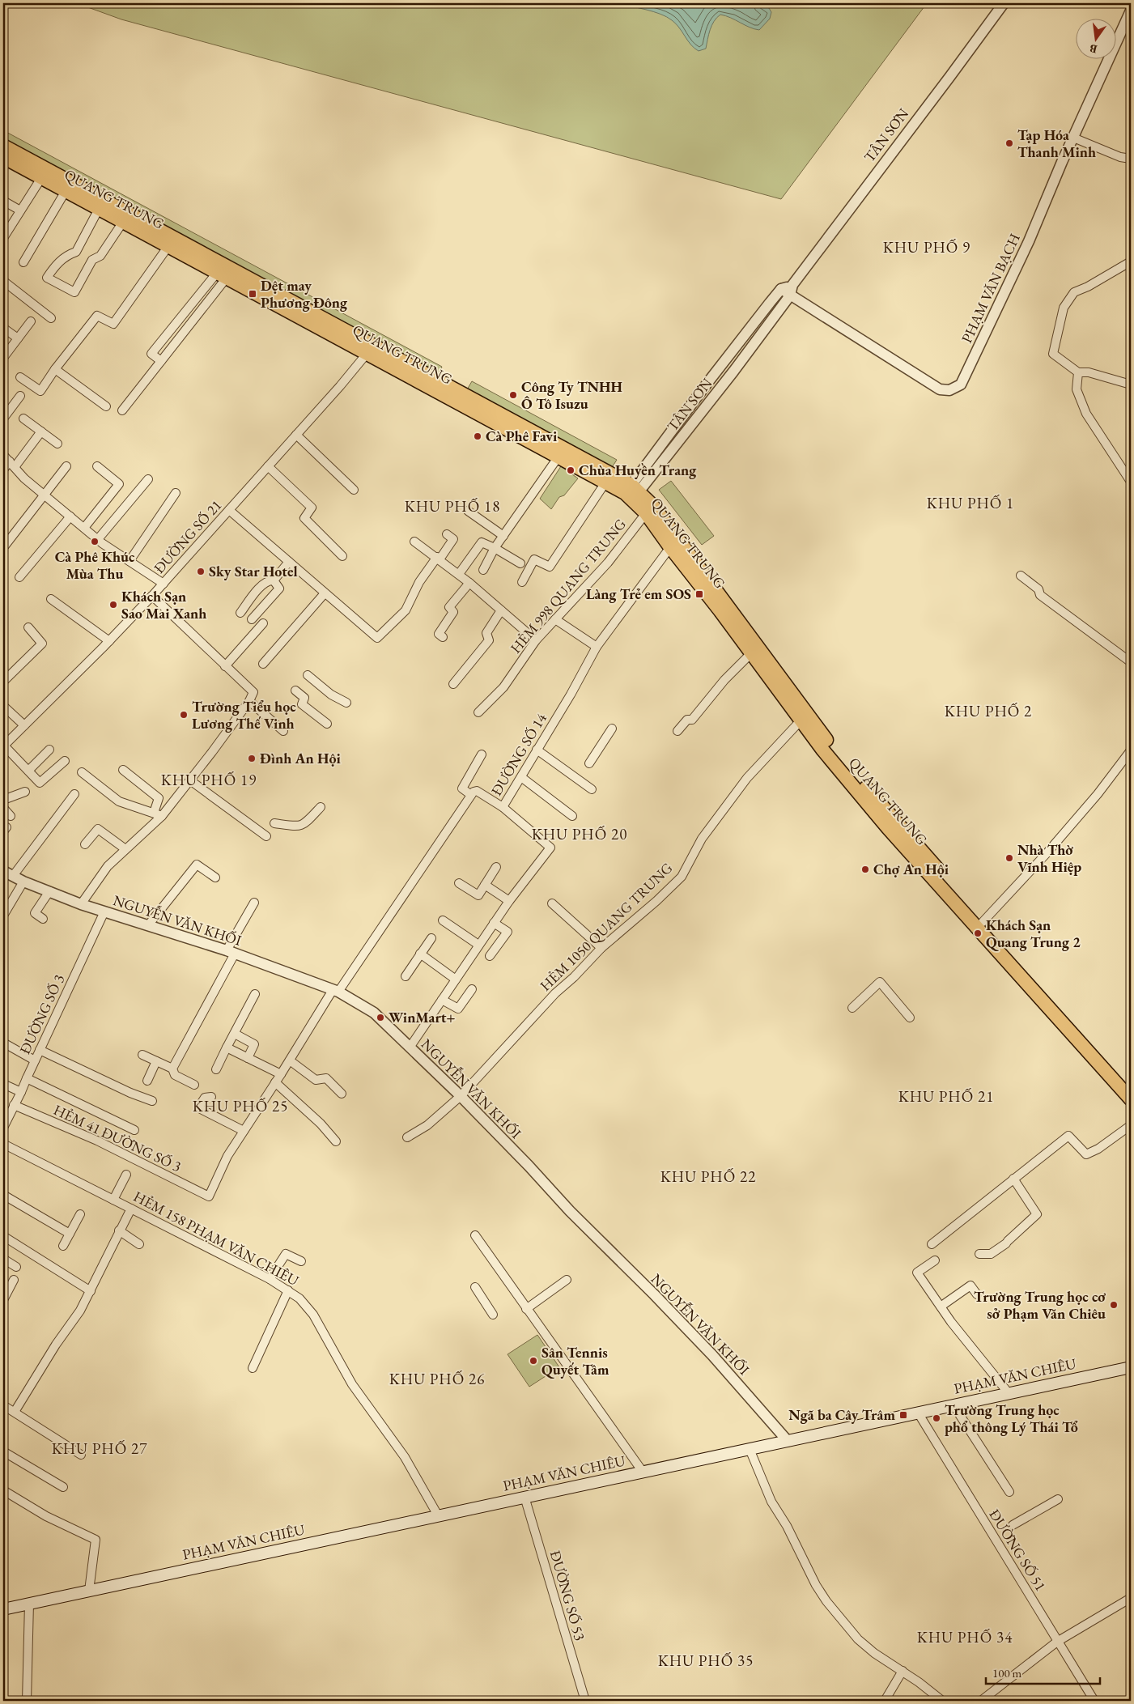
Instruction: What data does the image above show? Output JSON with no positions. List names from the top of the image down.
{
  "streets": {
    "main road": ["QUANG TRUNG", "PHẠM VĂN CHIÊU"],
    "street": [
      "TÂN SƠN",
      "PHẠM VĂN BẠCH",
      "ĐƯỜNG SỐ 21",
      "HẺM 998 QUANG TRUNG",
      "ĐƯỜNG SỐ 14",
      "NGUYỄN VĂN KHỐI",
      "HẺM 1050 QUANG TRUNG",
      "ĐƯỜNG SỐ 3",
      "HẺM 41 ĐƯỜNG SỐ 3",
      "HẺM 158 PHẠM VĂN CHIÊU",
      "ĐƯỜNG SỐ 51",
      "ĐƯỜNG SỐ 53"
    ]
  },
  "crossings": [
    ["TÂN SƠN", "QUANG TRUNG"],
    ["TÂN SƠN", "PHẠM VĂN BẠCH"],
    ["QUANG TRUNG", "ĐƯỜNG SỐ 21"],
    ["QUANG TRUNG", "HẺM 998 QUANG TRUNG"],
    ["QUANG TRUNG", "ĐƯỜNG SỐ 14"],
    ["QUANG TRUNG", "HẺM 1050 QUANG TRUNG"],
    ["ĐƯỜNG SỐ 14", "NGUYỄN VĂN KHỐI"],
    ["ĐƯỜNG SỐ 14", "HẺM 41 ĐƯỜNG SỐ 3"],
    ["NGUYỄN VĂN KHỐI", "HẺM 1050 QUANG TRUNG"],
    ["NGUYỄN VĂN KHỐI", "ĐƯỜNG SỐ 3"],
    ["NGUYỄN VĂN KHỐI", "PHẠM VĂN CHIÊU"],
    ["ĐƯỜNG SỐ 3", "HẺM 41 ĐƯỜNG SỐ 3"],
    ["HẺM 158 PHẠM VĂN CHIÊU", "PHẠM VĂN CHIÊU"],
    ["PHẠM VĂN CHIÊU", "ĐƯỜNG SỐ 51"],
    ["PHẠM VĂN CHIÊU", "ĐƯỜNG SỐ 53"]
  ],
  "districts": [
    "KHU PHỐ 9",
    "KHU PHỐ 1",
    "KHU PHỐ 18",
    "KHU PHỐ 2",
    "KHU PHỐ 19",
    "KHU PHỐ 20",
    "KHU PHỐ 21",
    "KHU PHỐ 25",
    "KHU PHỐ 22",
    "KHU PHỐ 26",
    "KHU PHỐ 27",
    "KHU PHỐ 34",
    "KHU PHỐ 35"
  ],
  "places": {
    "other": [
      "Tạp Hóa Thanh Minh",
      "Công Ty TNHH Ô Tô Isuzu",
      "Cà Phê Favi",
      "Chùa Huyền Trang",
      "Cà Phê Khúc Mùa Thu",
      "Sky Star Hotel",
      "Khách Sạn Sao Mai Xanh",
      "Trường Tiểu học Lương Thế Vinh",
      "Đình An Hội",
      "Nhà Thờ Vĩnh Hiệp",
      "Chợ An Hội",
      "Khách Sạn Quang Trung 2",
      "WinMart+",
      "Trường Trung học cơ sở Phạm Văn Chiêu",
      "Sân Tennis Quyết Tâm",
      "Trường Trung học phổ thông Lý Thái Tổ"
    ],
    "transit": ["Dệt may Phương Đông", "Làng Trẻ em SOS", "Ngã ba Cây Trâm"]
  },
  "scale_bar": "100 m",
  "north": "bottom"
}
